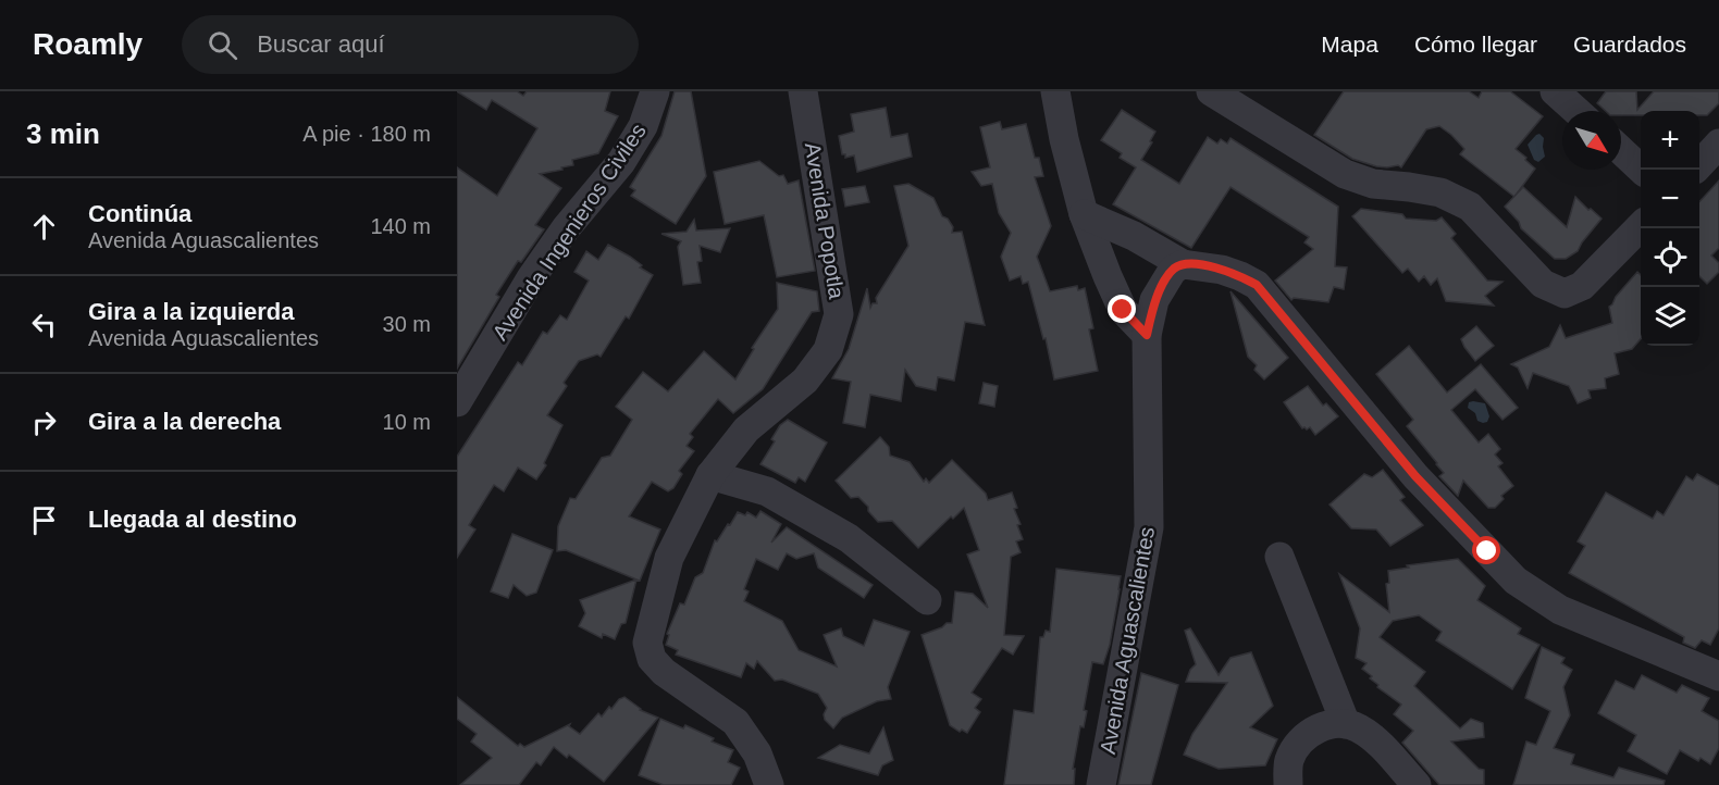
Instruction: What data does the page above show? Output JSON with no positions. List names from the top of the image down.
{
  "streets": {
    "street": ["Avenida Popotla", "Avenida Ingenieros Civiles", "Avenida Aguascalientes"]
  },
  "north": "bottom right",
  "page": {
    "header": "Roamly",
    "search": "Buscar aquí",
    "nav": ["Mapa", "Cómo llegar", "Guardados"],
    "heading": ["3 min", "A pie · 180 m"],
    "map_buttons": ["+", "−"],
    "list": [
      ["Continúa", "Avenida Aguascalientes", "140 m"],
      ["Gira a la izquierda", "Avenida Aguascalientes", "30 m"],
      ["Gira a la derecha", "10 m"],
      "Llegada al destino"
    ]
  }
}
